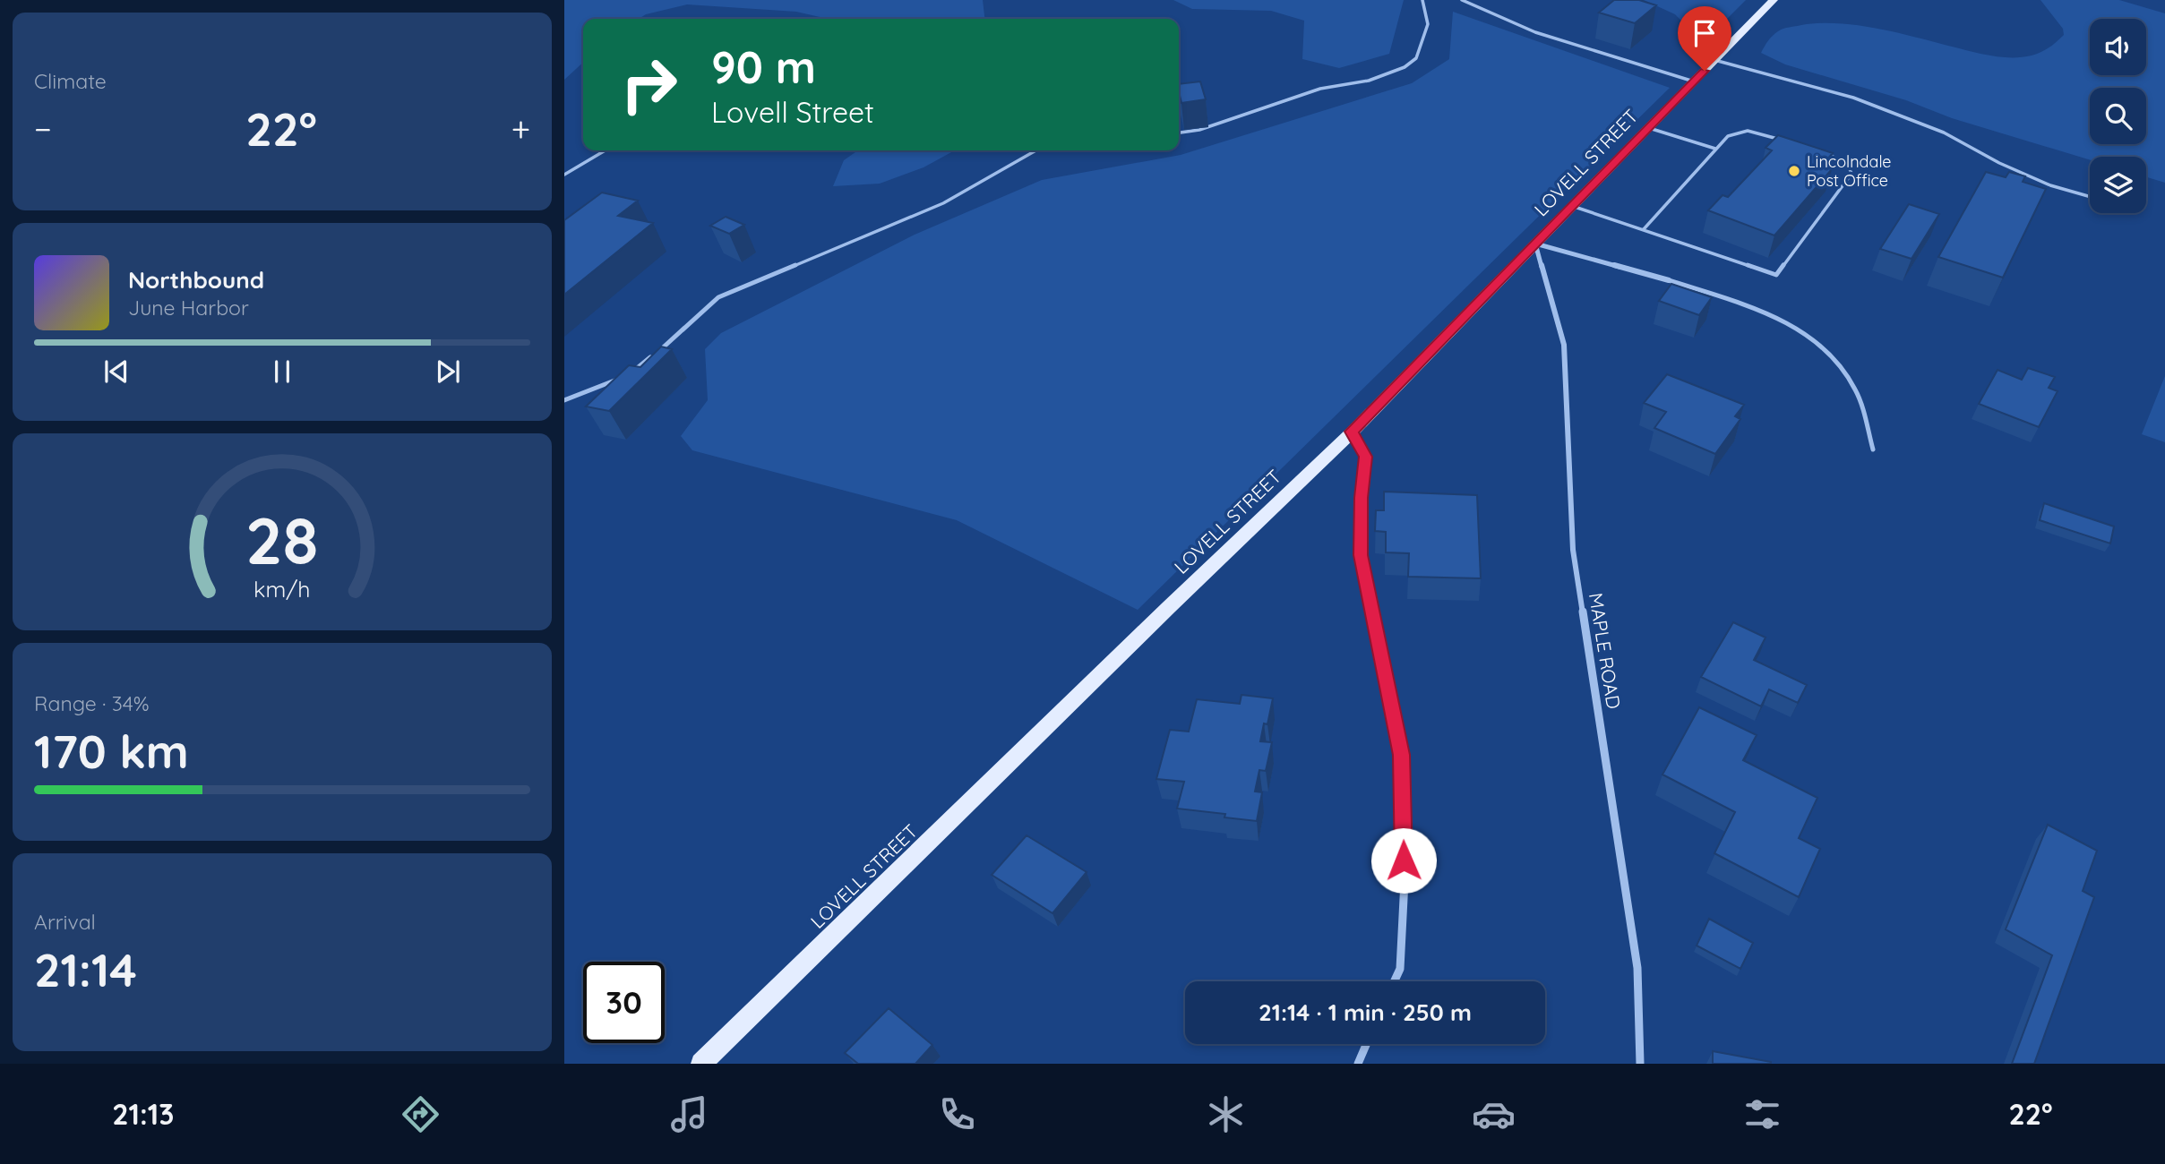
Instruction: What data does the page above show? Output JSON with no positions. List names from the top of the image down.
{
  "streets": {
    "main road": ["LOVELL STREET"],
    "street": ["MAPLE ROAD"]
  },
  "crossings": [
    ["LOVELL STREET", "MAPLE ROAD"]
  ],
  "places": ["Lincolndale Post Office"],
  "page": {
    "tile": [
      "Climate",
      ["Range · 34%", "170 km"],
      ["Arrival", "21:14"]
    ],
    "turn": ["90 m", "Lovell Street"],
    "heat": ["−", "22°", "+"],
    "song": ["Northbound", "June Harbor"],
    "limit": "30",
    "trip": "21:14 · 1 min · 250 m",
    "tabs": ["21:13", "22°"],
    "gauge": ["28", "km/h"]
  }
}
